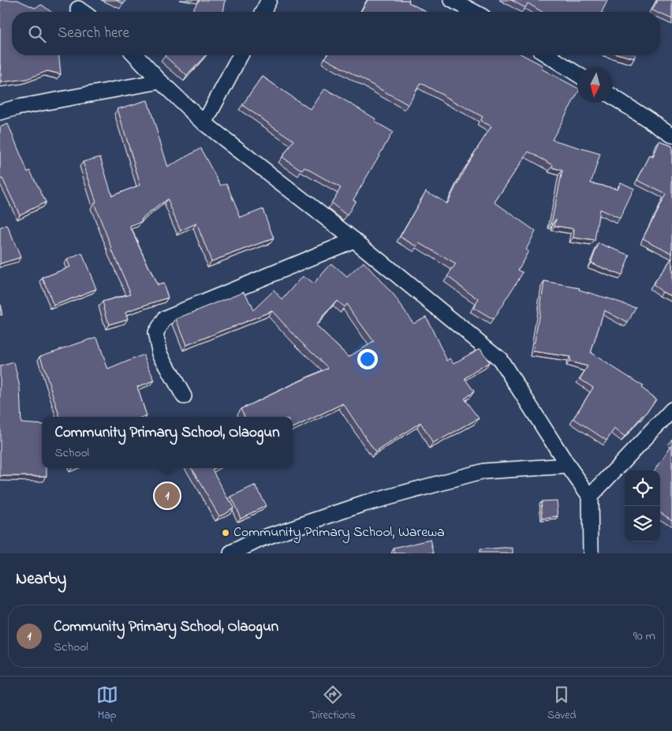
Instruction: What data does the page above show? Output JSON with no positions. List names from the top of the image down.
{
  "places": ["Community Primary School, Warewa"],
  "north": "bottom",
  "page": {
    "search": "Search here",
    "popup": ["Community Primary School, Olaogun", "School"],
    "pins": "1",
    "heading": "Nearby",
    "list": [
      {
        "mark": "1",
        "name": "Community Primary School, Olaogun",
        "note": "School",
        "value": "90 m"
      }
    ],
    "nav": ["Map", "Directions", "Saved"]
  }
}
